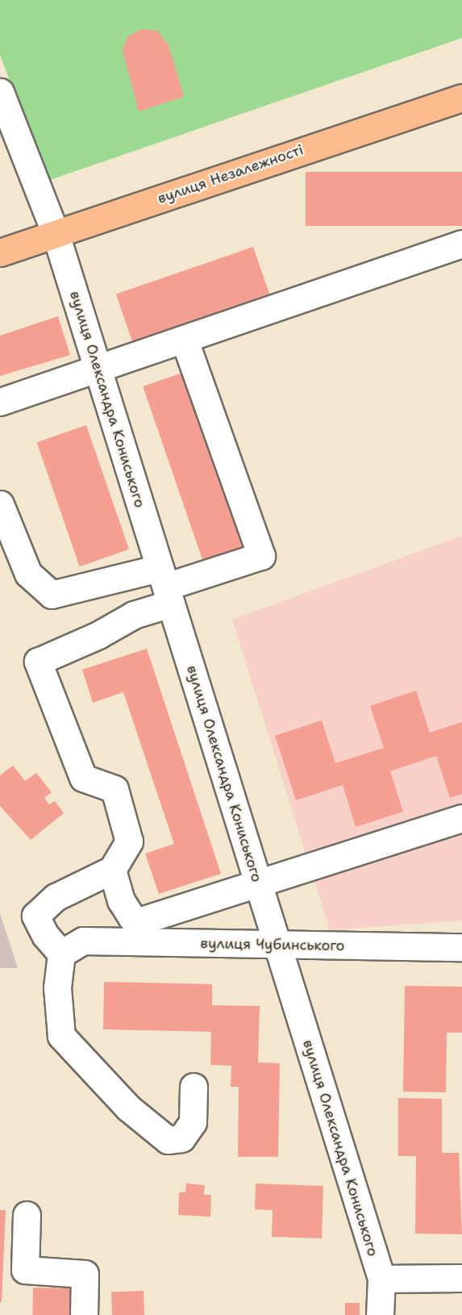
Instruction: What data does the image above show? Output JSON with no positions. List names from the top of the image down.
{
  "streets": {
    "main road": ["вулиця Незалежності"],
    "street": ["вулиця Олександра Кониського", "вулиця Чубинського"]
  },
  "crossings": [
    ["вулиця Незалежності", "вулиця Олександра Кониського"],
    ["вулиця Олександра Кониського", "вулиця Чубинського"]
  ]
}
